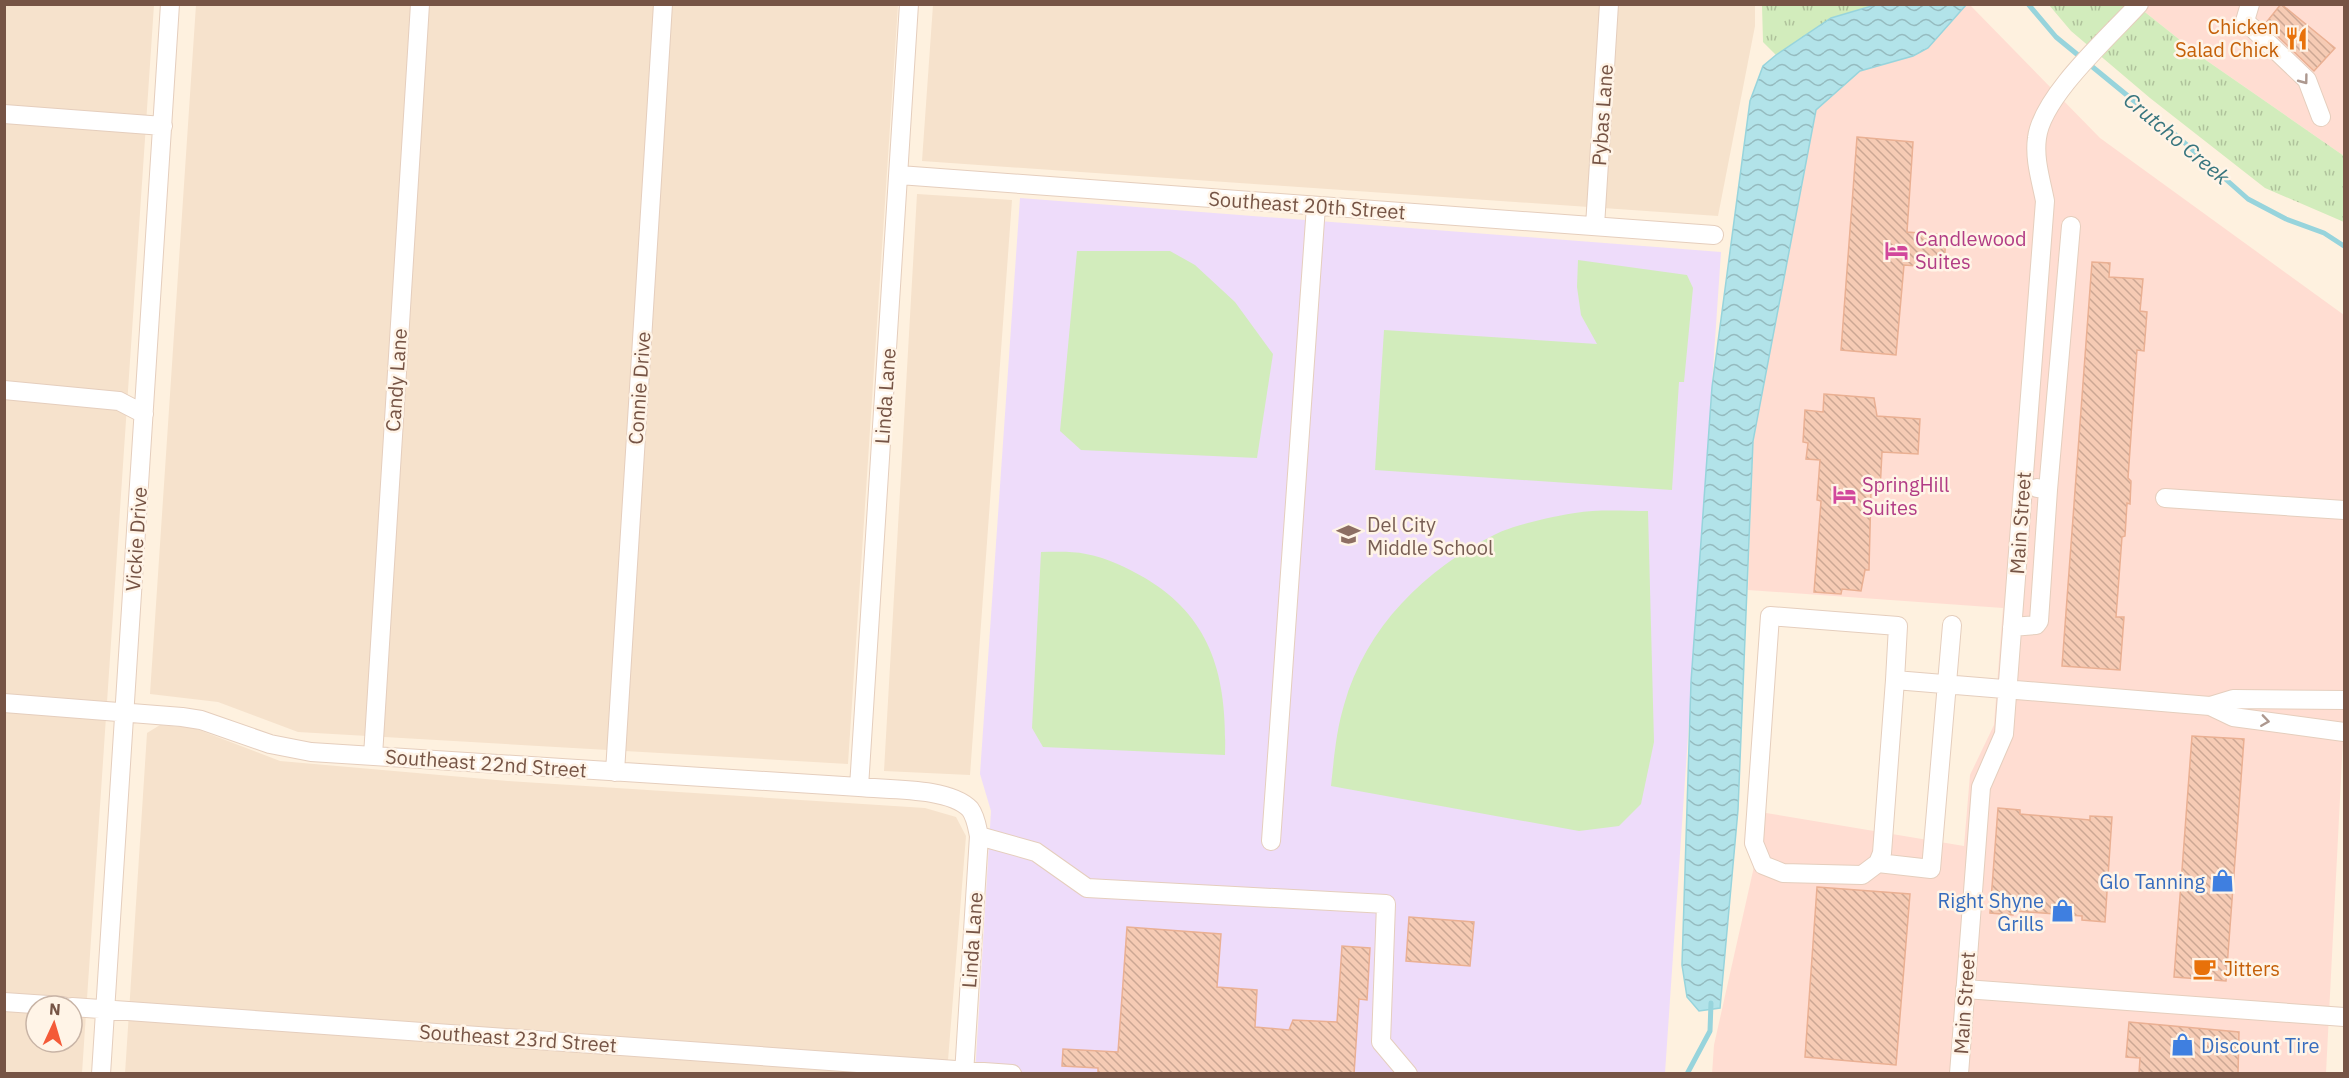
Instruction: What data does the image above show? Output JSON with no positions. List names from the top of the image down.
{
  "streets": {
    "street": [
      "Pybas Lane",
      "Southeast 20th Street",
      "Candy Lane",
      "Connie Drive",
      "Linda Lane",
      "Main Street",
      "Vickie Drive",
      "Southeast 22nd Street",
      "Southeast 23rd Street"
    ]
  },
  "crossings": [
    ["Pybas Lane", "Southeast 20th Street"],
    ["Southeast 20th Street", "Linda Lane"],
    ["Candy Lane", "Southeast 22nd Street"],
    ["Connie Drive", "Southeast 22nd Street"],
    ["Linda Lane", "Southeast 22nd Street"],
    ["Linda Lane", "Southeast 23rd Street"],
    ["Vickie Drive", "Southeast 22nd Street"],
    ["Vickie Drive", "Southeast 23rd Street"]
  ],
  "water": ["Crutcho Creek"],
  "places": {
    "restaurant": ["Chicken Salad Chick"],
    "hotel": ["Candlewood Suites", "SpringHill Suites"],
    "school or university": ["Del City Middle School"],
    "shop": ["Glo Tanning", "Right Shyne Grills", "Discount Tire"],
    "cafe": ["Jitters"]
  },
  "north": "top"
}
